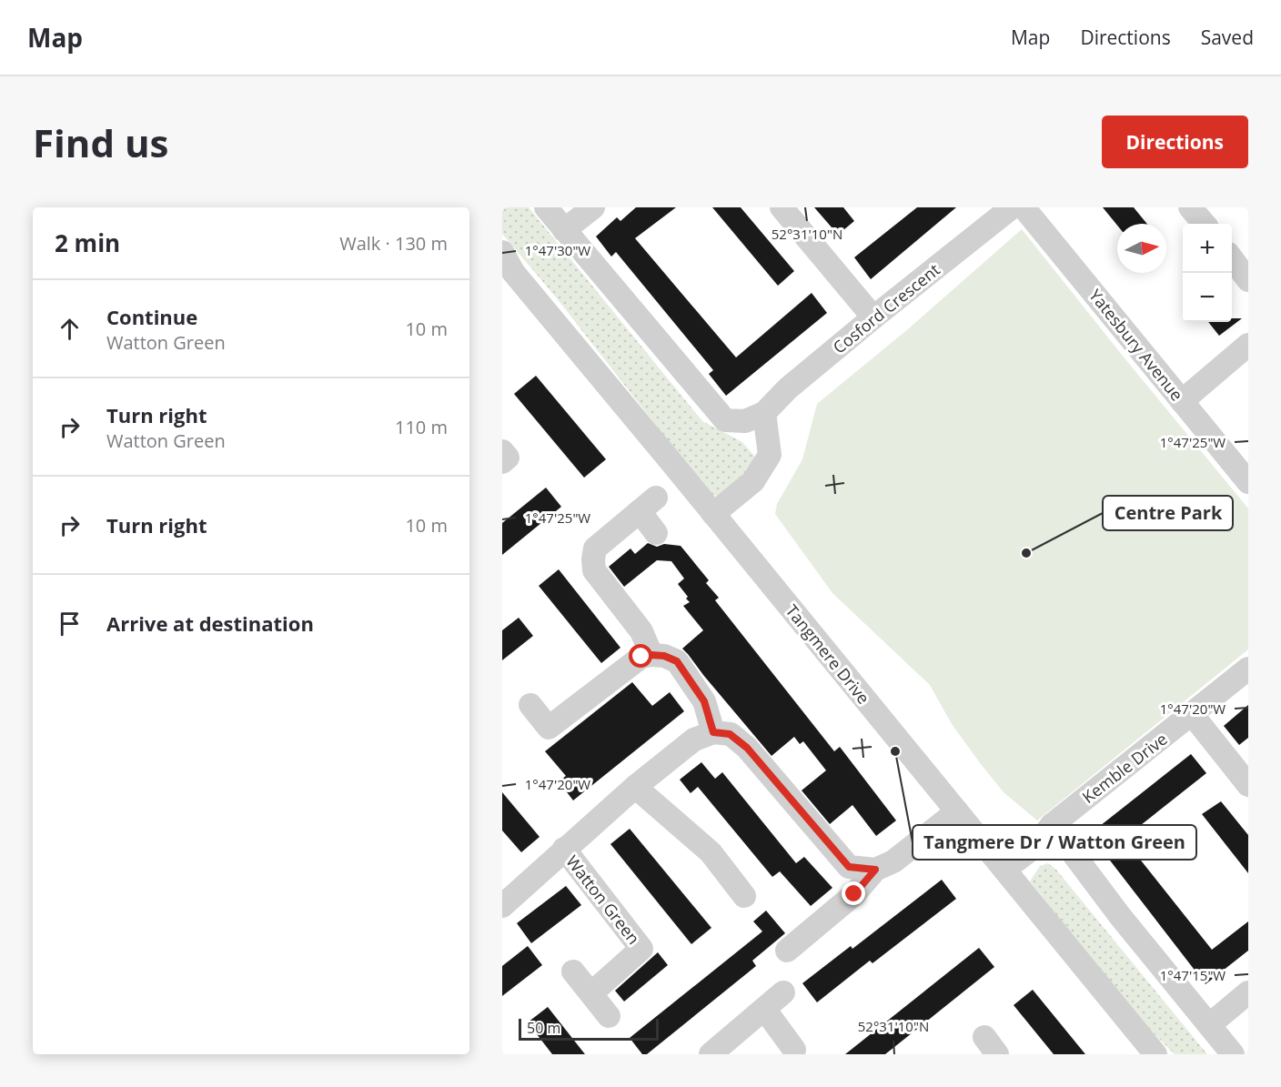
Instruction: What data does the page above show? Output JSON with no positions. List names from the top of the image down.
{
  "streets": {
    "street": [
      "Cosford Crescent",
      "Yatesbury Avenue",
      "Tangmere Drive",
      "Kemble Drive",
      "Watton Green"
    ]
  },
  "crossings": [
    ["Tangmere Drive", "Kemble Drive"]
  ],
  "places": ["Centre Park", "Tangmere Dr / Watton Green"],
  "scale_bar": "50 m",
  "north": "right",
  "page": {
    "header": "Map",
    "nav": ["Map", "Directions", "Saved"],
    "buttons": "Directions",
    "title": "Find us",
    "heading": ["2 min", "Walk · 130 m"],
    "map_buttons": ["+", "−"],
    "list": [
      ["Continue", "Watton Green", "10 m"],
      ["Turn right", "Watton Green", "110 m"],
      ["Turn right", "10 m"],
      "Arrive at destination"
    ],
    "scale": "50 m"
  },
  "coordinates": [
    "52°31'10\"N",
    "1°47'30\"W",
    "1°47'25\"W",
    "1°47'20\"W",
    "1°47'15\"W"
  ]
}
